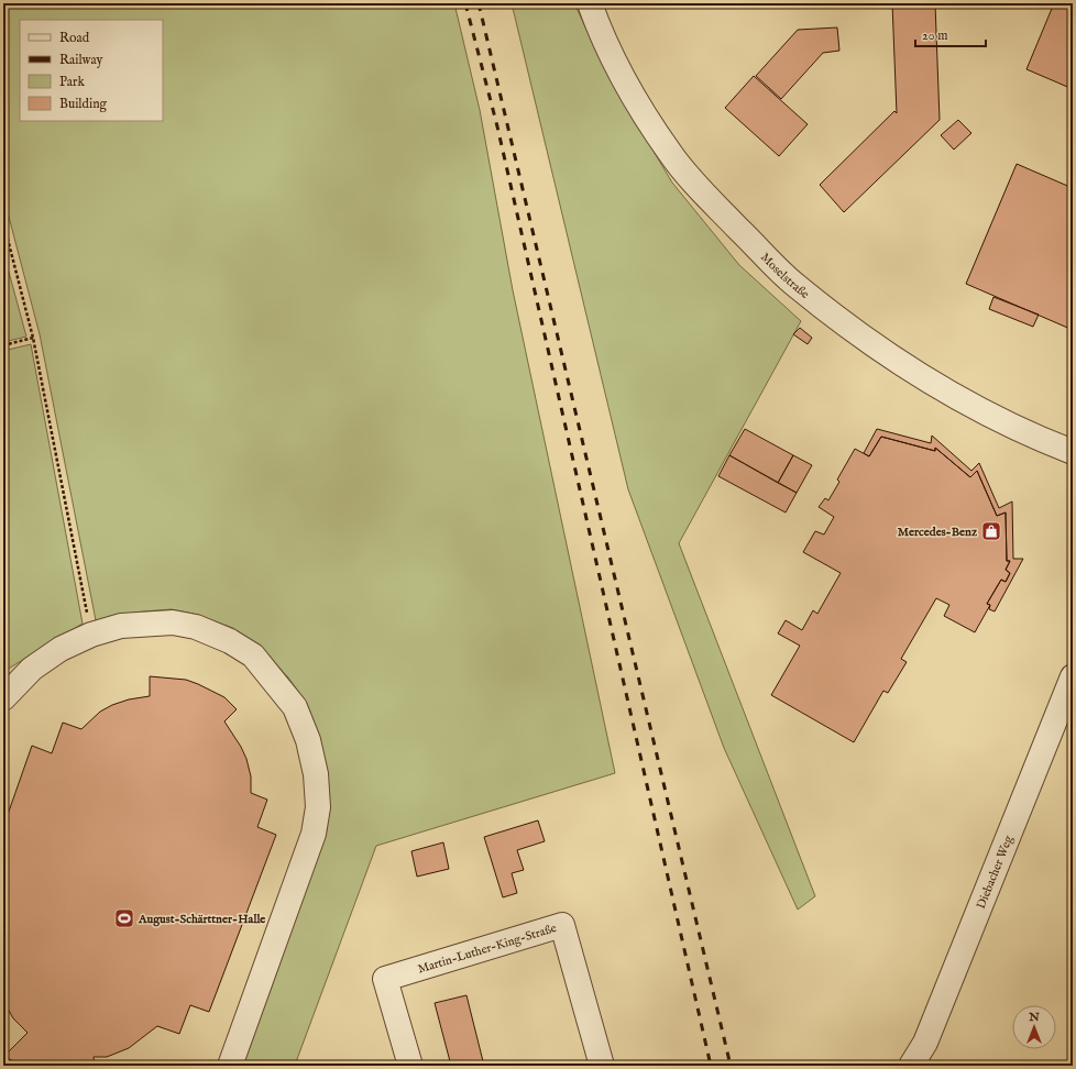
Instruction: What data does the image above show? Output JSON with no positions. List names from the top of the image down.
{
  "streets": {
    "street": ["Moselstraße", "Diebacher Weg", "Martin-Luther-King-Straße"]
  },
  "places": {
    "shop": ["Mercedes-Benz"],
    "sports": ["August-Schärttner-Halle"]
  },
  "legend": [
    "Road",
    "Railway",
    "Park",
    "Building"
  ],
  "scale_bar": "20 m",
  "north": "top"
}
